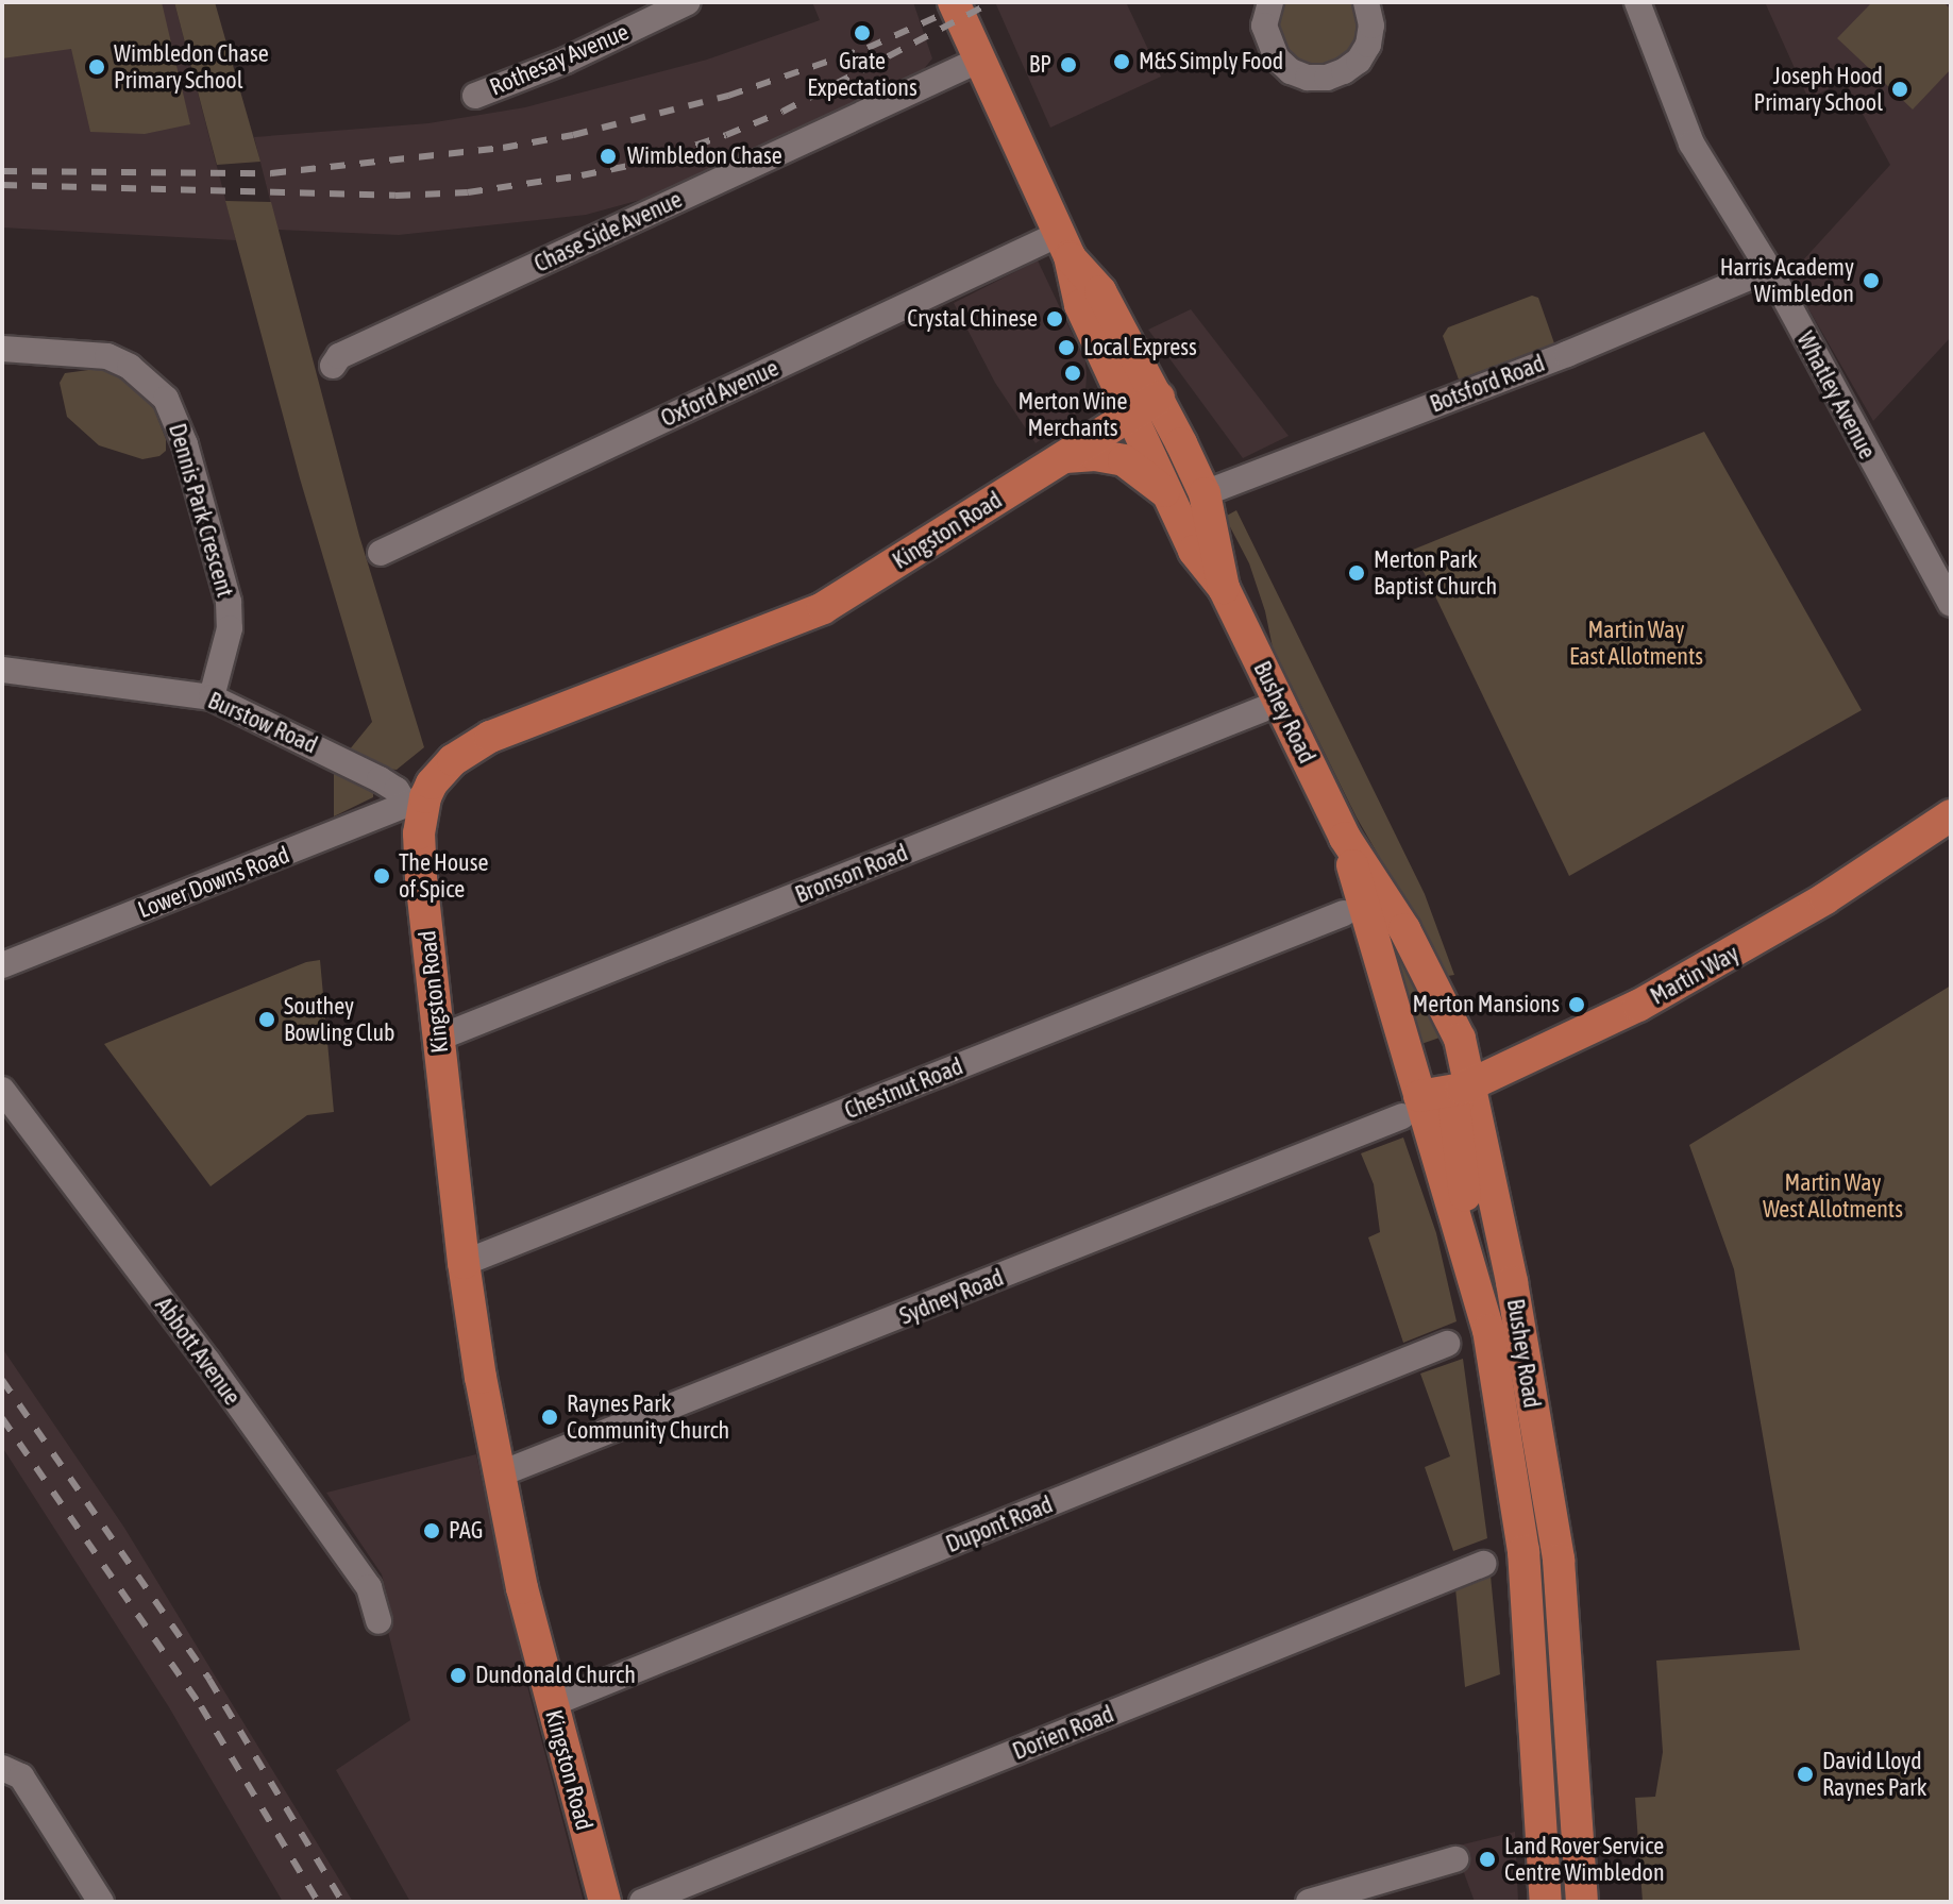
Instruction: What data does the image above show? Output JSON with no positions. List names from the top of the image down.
{
  "streets": {
    "main road": ["Kingston Road", "Bushey Road", "Martin Way"],
    "street": [
      "Rothesay Avenue",
      "Chase Side Avenue",
      "Botsford Road",
      "Oxford Avenue",
      "Whatley Avenue",
      "Dennis Park Crescent",
      "Burstow Road",
      "Bronson Road",
      "Lower Downs Road",
      "Chestnut Road",
      "Sydney Road",
      "Abbott Avenue",
      "Dupont Road",
      "Dorien Road"
    ]
  },
  "crossings": [
    ["Botsford Road", "Whatley Avenue"],
    ["Botsford Road", "Bushey Road"],
    ["Dennis Park Crescent", "Burstow Road"],
    ["Kingston Road", "Bushey Road"],
    ["Kingston Road", "Burstow Road"],
    ["Kingston Road", "Bronson Road"],
    ["Kingston Road", "Lower Downs Road"],
    ["Kingston Road", "Chestnut Road"],
    ["Kingston Road", "Sydney Road"],
    ["Kingston Road", "Dupont Road"],
    ["Bushey Road", "Martin Way"],
    ["Bushey Road", "Sydney Road"],
    ["Burstow Road", "Lower Downs Road"],
    ["Martin Way", "Sydney Road"]
  ],
  "parks": ["Martin Way East Allotments", "Martin Way West Allotments"],
  "places": [
    "Grate Expectations",
    "M&S Simply Food",
    "BP",
    "Wimbledon Chase Primary School",
    "Joseph Hood Primary School",
    "Wimbledon Chase",
    "Harris Academy Wimbledon",
    "Crystal Chinese",
    "Local Express",
    "Merton Wine Merchants",
    "Merton Park Baptist Church",
    "The House of Spice",
    "Merton Mansions",
    "Southey Bowling Club",
    "Raynes Park Community Church",
    "PAG",
    "Dundonald Church",
    "David Lloyd Raynes Park",
    "Land Rover Service Centre Wimbledon"
  ]
}
